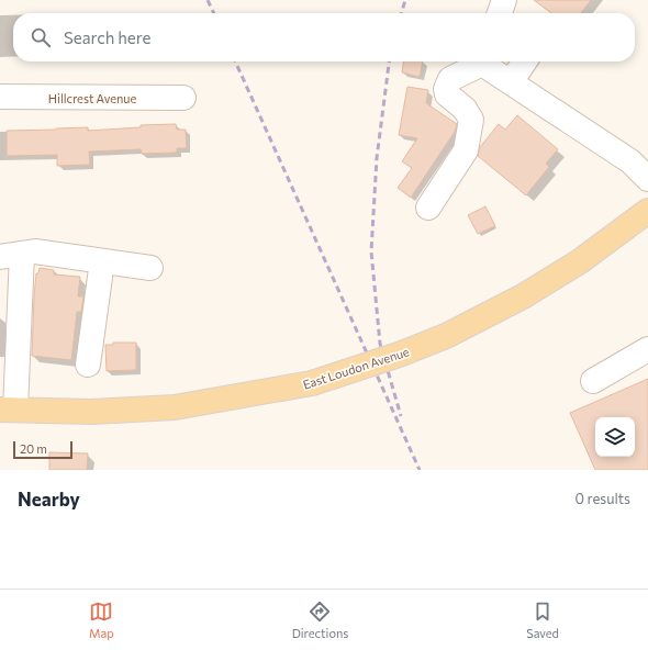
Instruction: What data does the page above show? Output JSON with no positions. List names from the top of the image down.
{
  "streets": {
    "main road": ["East Loudon Avenue"],
    "street": ["Hillcrest Avenue"]
  },
  "scale_bar": "20 m",
  "page": {
    "search": "Search here",
    "scale": "20 m",
    "heading": ["Nearby", "0 results"],
    "nav": ["Map", "Directions", "Saved"]
  }
}
